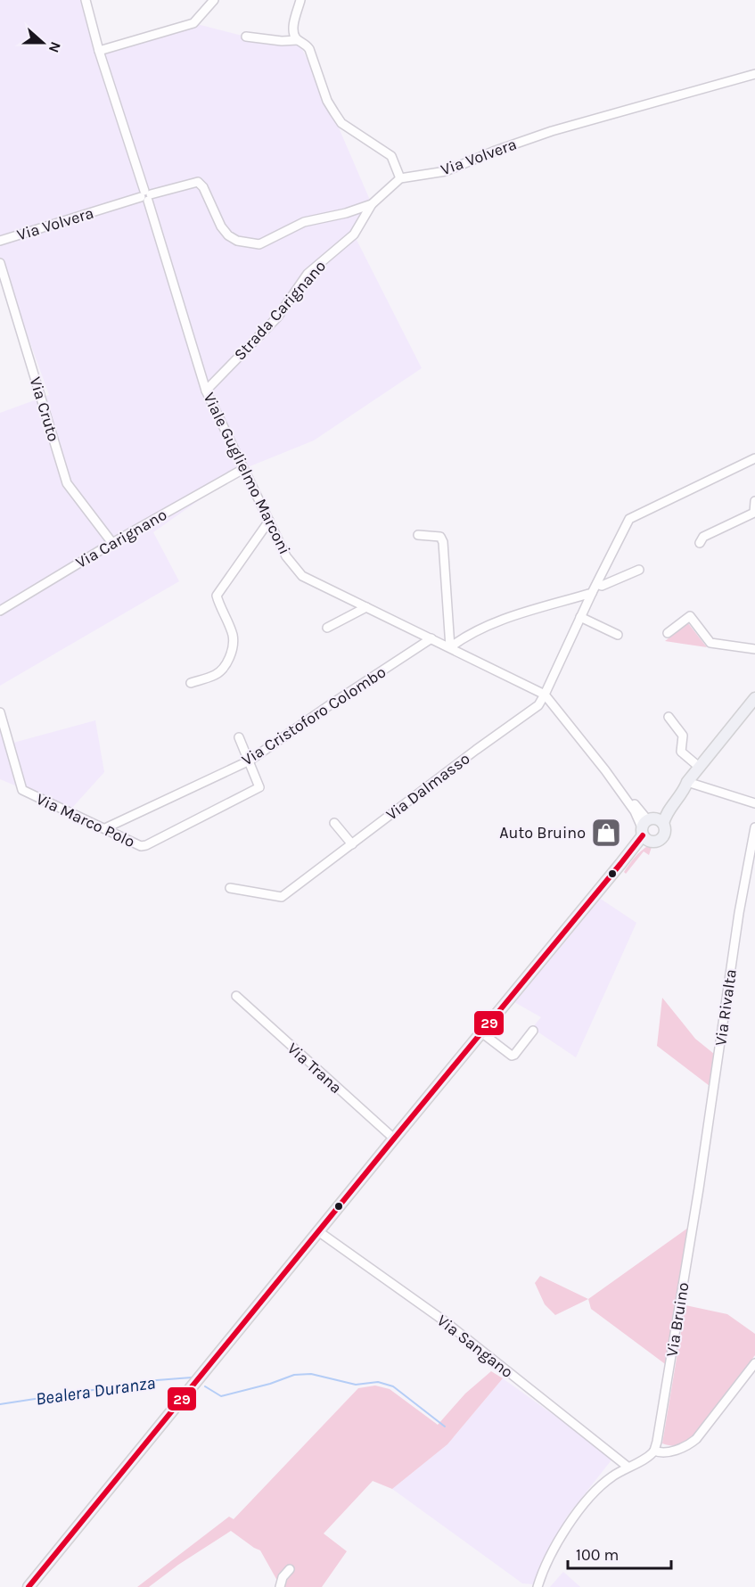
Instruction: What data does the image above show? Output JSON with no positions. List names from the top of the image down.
{
  "streets": {
    "street": [
      "Via Volvera",
      "Strada Carignano",
      "Via Cruto",
      "Viale Guglielmo Marconi",
      "Via Carignano",
      "Via Cristoforo Colombo",
      "Via Dalmasso",
      "Via Marco Polo",
      "Via Rivalta",
      "Via Trana",
      "Via Bruino",
      "Via Sangano"
    ]
  },
  "crossings": [
    ["Via Volvera", "Strada Carignano"],
    ["Via Volvera", "Viale Guglielmo Marconi"],
    ["Strada Carignano", "Viale Guglielmo Marconi"],
    ["Via Cruto", "Via Carignano"],
    ["Viale Guglielmo Marconi", "Via Carignano"],
    ["Viale Guglielmo Marconi", "Via Cristoforo Colombo"],
    ["Viale Guglielmo Marconi", "Via Dalmasso"],
    ["Via Cristoforo Colombo", "Via Marco Polo"],
    ["Via Rivalta", "Via Bruino"]
  ],
  "water": ["Bealera Duranza"],
  "places": {
    "shop": ["Auto Bruino"]
  },
  "lines": ["transit line 29"],
  "scale_bar": "100 m",
  "north": "right"
}
